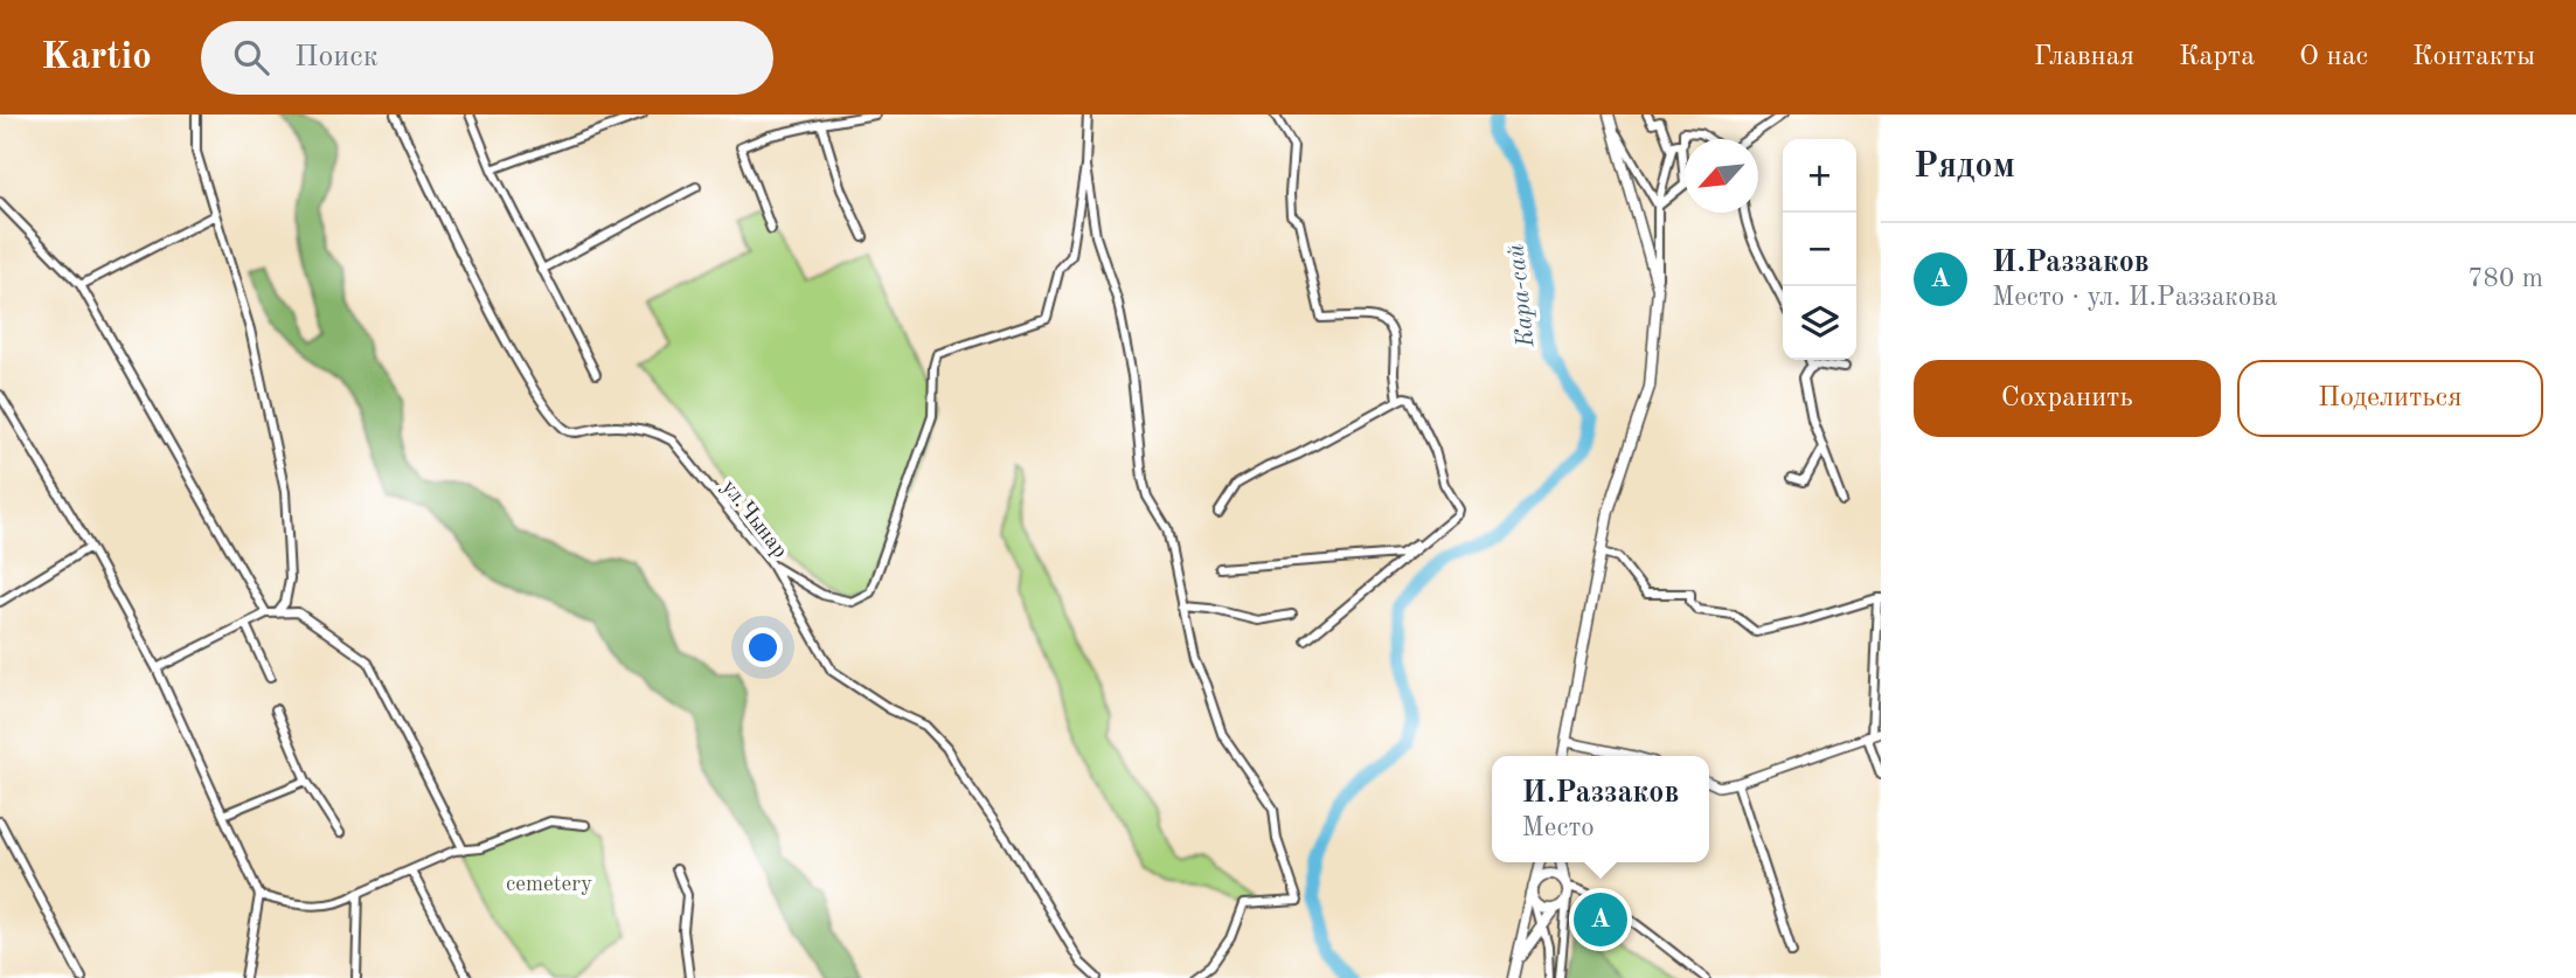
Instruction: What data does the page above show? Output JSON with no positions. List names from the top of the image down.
{
  "streets": {
    "street": ["ул.Чынар"]
  },
  "water": ["Кара-сай"],
  "parks": ["cemetery"],
  "north": "bottom left",
  "page": {
    "header": "Kartio",
    "search": "Поиск",
    "nav": [
      "Главная",
      "Карта",
      "О нас",
      "Контакты"
    ],
    "heading": "Рядом",
    "map_buttons": ["+", "−"],
    "list": [
      {
        "mark": "A",
        "name": "И.Раззаков",
        "note": "Место · ул. И.Раззакова",
        "value": "780 m"
      }
    ],
    "buttons": ["Сохранить", "Поделиться"],
    "popup": ["И.Раззаков", "Место"],
    "pins": "A"
  }
}
